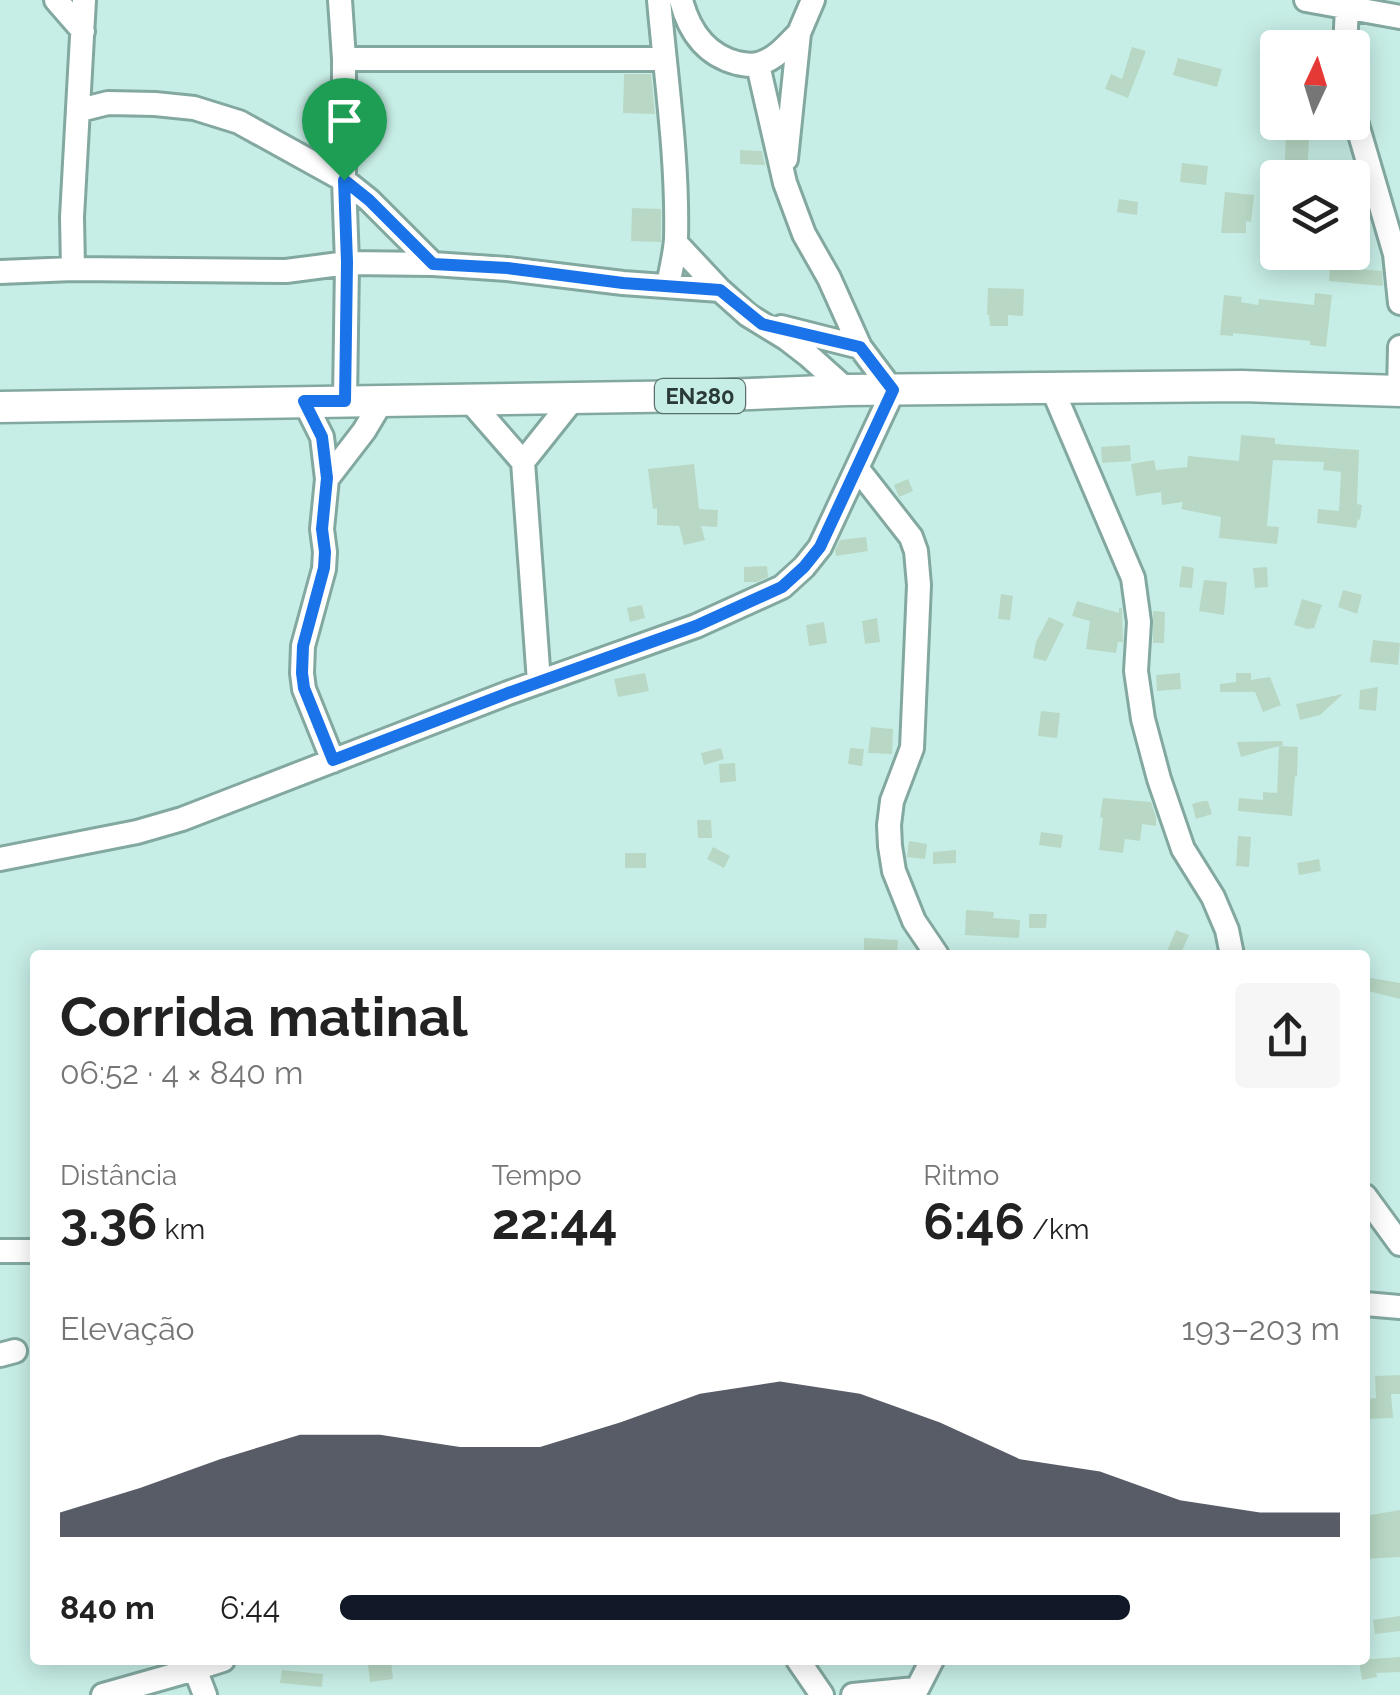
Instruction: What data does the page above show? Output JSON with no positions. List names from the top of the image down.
{
  "streets": {
    "main road": ["EN280"]
  },
  "north": "top",
  "page": {
    "heading": ["Corrida matinal", "06:52 · 4 × 840 m"],
    "stats": [
      ["Distância", "3.36 km"],
      ["Tempo", "22:44"],
      ["Ritmo", "6:46 /km"]
    ],
    "chart": ["Elevação", "193–203 m"],
    "list": [
      {
        "name": "840 m",
        "note": "6:44"
      }
    ]
  }
}
